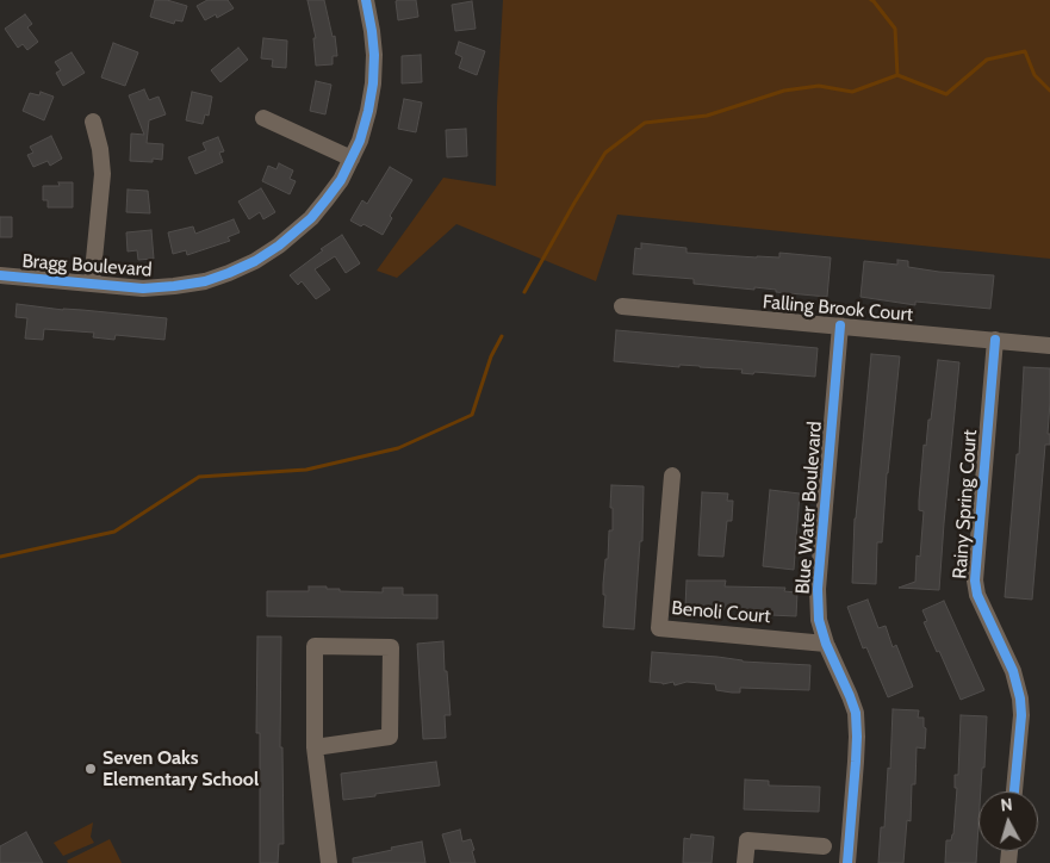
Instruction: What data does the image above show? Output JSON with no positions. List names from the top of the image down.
{
  "streets": {
    "street": [
      "Bragg Boulevard",
      "Falling Brook Court",
      "Rainy Spring Court",
      "Blue Water Boulevard",
      "Benoli Court"
    ]
  },
  "crossings": [
    ["Falling Brook Court", "Rainy Spring Court"],
    ["Falling Brook Court", "Blue Water Boulevard"],
    ["Blue Water Boulevard", "Benoli Court"]
  ],
  "places": ["Seven Oaks Elementary School"],
  "north": "top"
}
